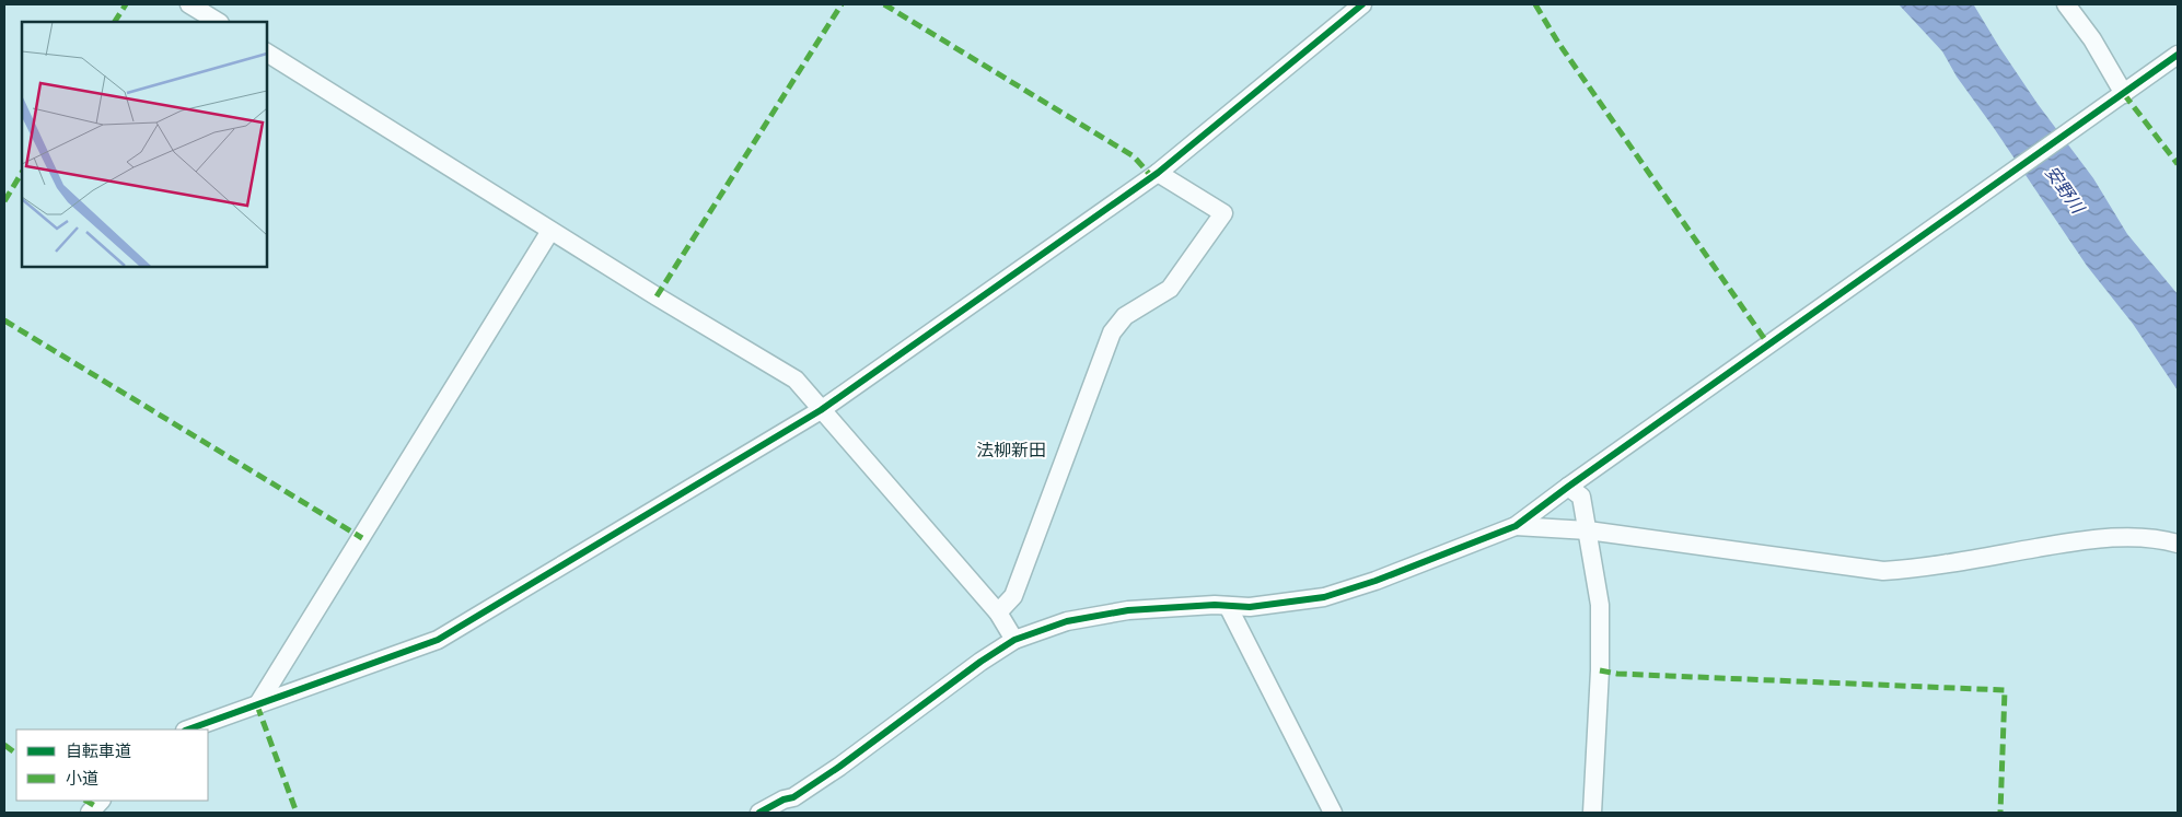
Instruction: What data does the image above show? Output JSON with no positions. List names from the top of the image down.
{
  "districts": ["法柳新田"],
  "water": ["安野川"],
  "legend": ["自転車道", "小道"]
}
